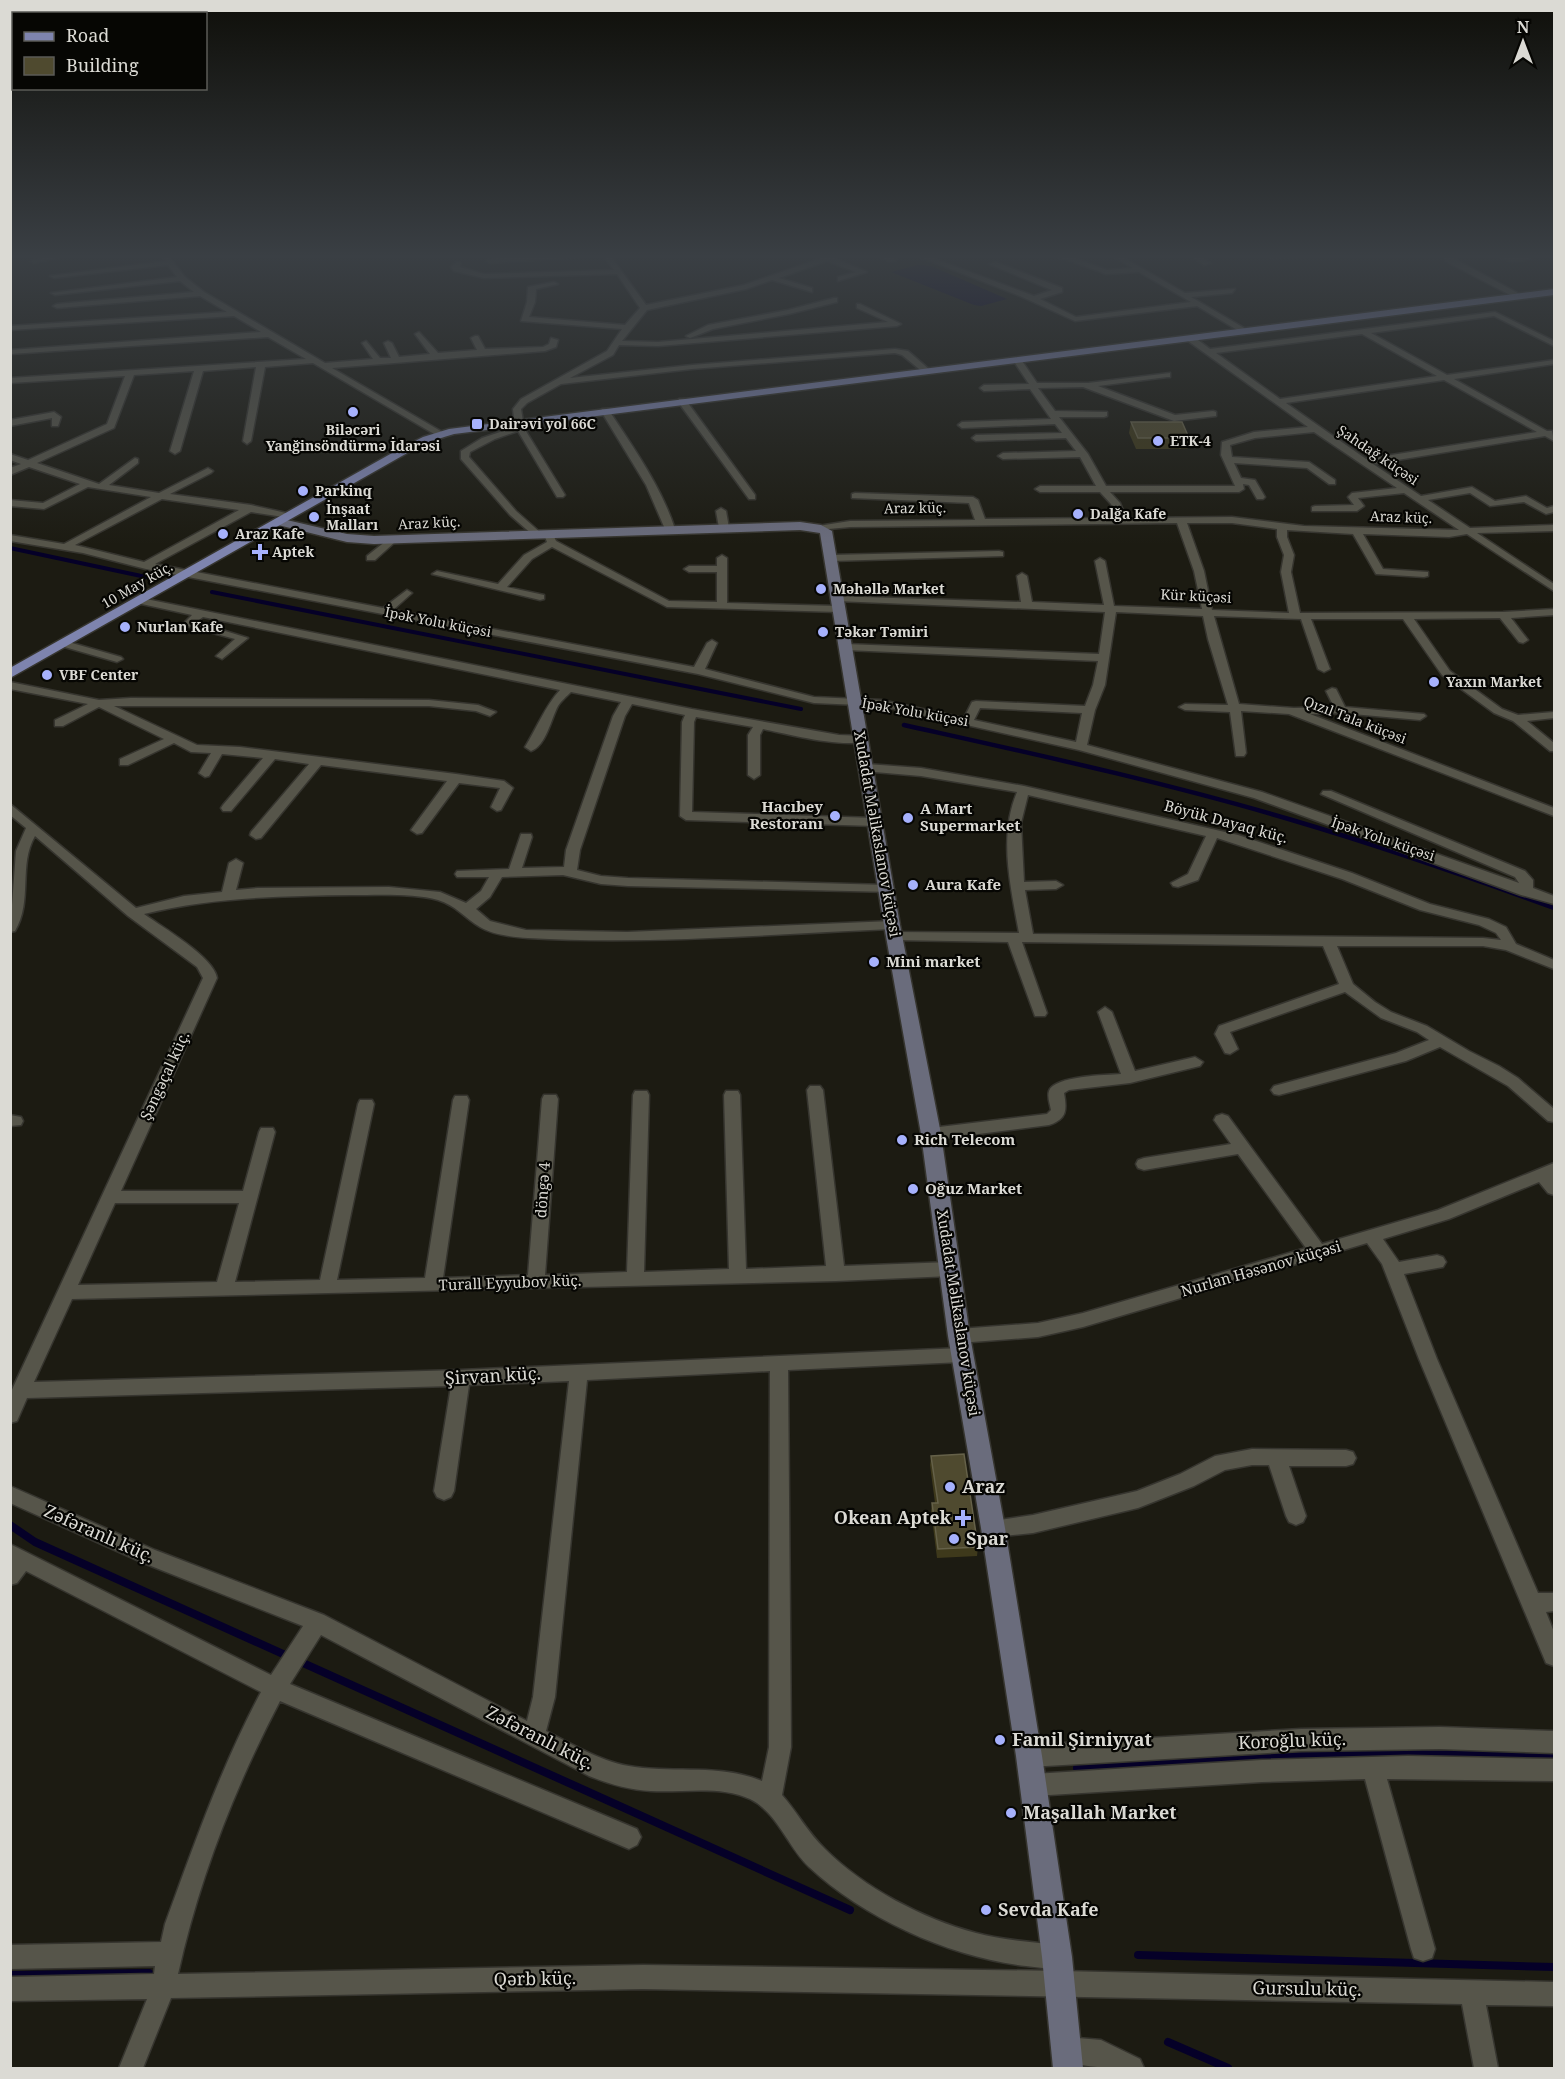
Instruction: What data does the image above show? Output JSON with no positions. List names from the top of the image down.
{
  "streets": {
    "main road": ["10 May küç."],
    "street": [
      "Şahdağ küçəsi",
      "Araz küç.",
      "Kür küçəsi",
      "İpək Yolu küçəsi",
      "Qızıl Tala küçəsi",
      "Böyük Dayaq küç.",
      "Xudadat Məlikaslanov küçəsi",
      "Şəngəçal küç.",
      "döngə 4",
      "Nurlan Həsənov küçəsi",
      "Turall Eyyubov küç.",
      "Şirvan küç.",
      "Zəfəranlı küç.",
      "Koroğlu küç.",
      "Qərb küç.",
      "Gursulu küç."
    ]
  },
  "crossings": [
    ["Şahdağ küçəsi", "Araz küç."],
    ["Araz küç.", "10 May küç."],
    ["Araz küç.", "Kür küçəsi"],
    ["Araz küç.", "Xudadat Məlikaslanov küçəsi"],
    ["10 May küç.", "Kür küçəsi"],
    ["10 May küç.", "İpək Yolu küçəsi"],
    ["Kür küçəsi", "Xudadat Məlikaslanov küçəsi"],
    ["İpək Yolu küçəsi", "Xudadat Məlikaslanov küçəsi"],
    ["Böyük Dayaq küç.", "Xudadat Məlikaslanov küçəsi"],
    ["Xudadat Məlikaslanov küçəsi", "Nurlan Həsənov küçəsi"],
    ["Xudadat Məlikaslanov küçəsi", "Turall Eyyubov küç."],
    ["Xudadat Məlikaslanov küçəsi", "Şirvan küç."],
    ["Xudadat Məlikaslanov küçəsi", "Zəfəranlı küç."],
    ["Xudadat Məlikaslanov küçəsi", "Koroğlu küç."],
    ["Xudadat Məlikaslanov küçəsi", "Qərb küç."],
    ["Xudadat Məlikaslanov küçəsi", "Gursulu küç."],
    ["Şəngəçal küç.", "Turall Eyyubov küç."],
    ["Şəngəçal küç.", "Şirvan küç."],
    ["döngə 4", "Turall Eyyubov küç."],
    ["Nurlan Həsənov küçəsi", "Şirvan küç."],
    ["Qərb küç.", "Gursulu küç."]
  ],
  "places": {
    "other": [
      "Biləcəri Yanğinsöndürmə İdarəsi",
      "ETK-4",
      "Parkinq",
      "Dalğa Kafe",
      "İnşaat Malları",
      "Araz Kafe",
      "Məhəllə Market",
      "Nurlan Kafe",
      "Təkər Təmiri",
      "VBF Center",
      "Yaxın Market",
      "Hacıbey Restoranı",
      "A Mart Supermarket",
      "Aura Kafe",
      "Mini market",
      "Rich Telecom",
      "Oğuz Market",
      "Araz",
      "Spar",
      "Famil Şirniyyat",
      "Maşallah Market",
      "Sevda Kafe"
    ],
    "transit": ["Dairəvi yol 66C"],
    "health": ["Aptek", "Okean Aptek"]
  },
  "legend": ["Road", "Building"],
  "north": "top"
}
